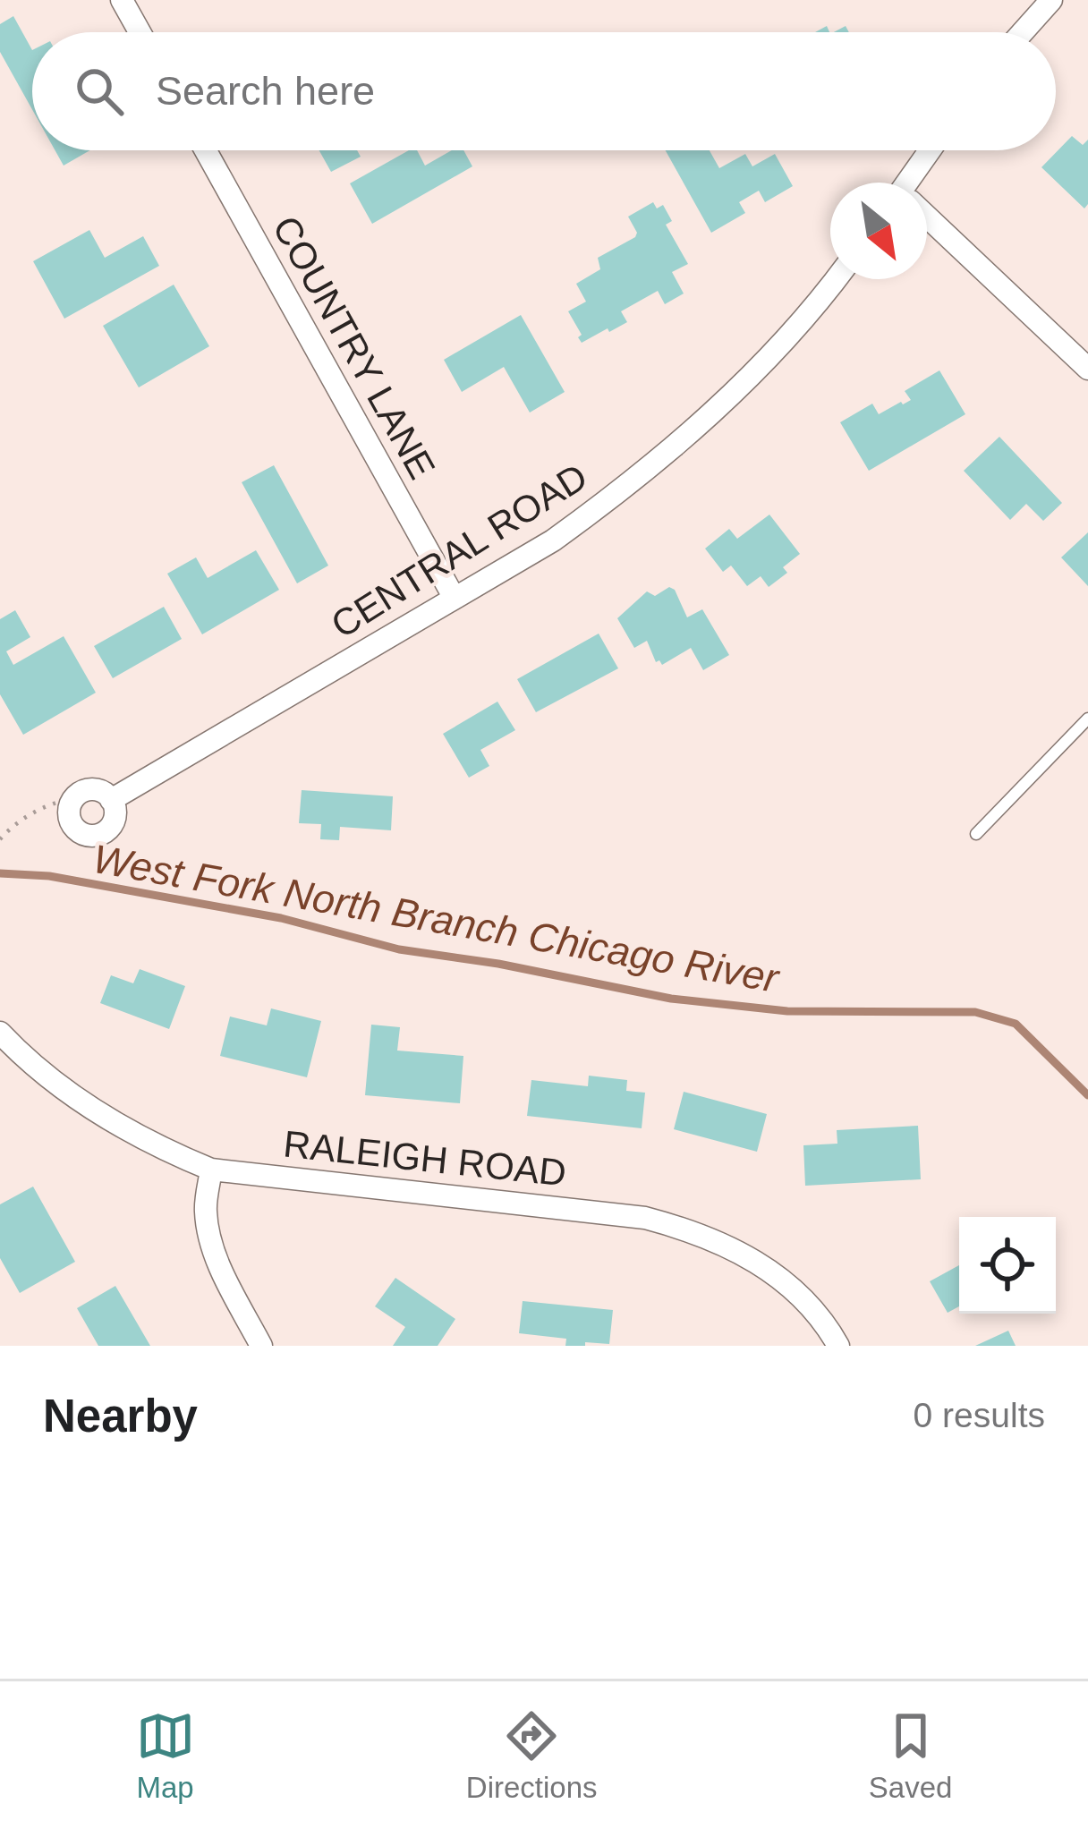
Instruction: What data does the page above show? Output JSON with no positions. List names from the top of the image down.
{
  "streets": {
    "street": ["COUNTRY LANE", "CENTRAL ROAD", "RALEIGH ROAD"]
  },
  "crossings": [
    ["COUNTRY LANE", "CENTRAL ROAD"]
  ],
  "water": ["West Fork North Branch Chicago River"],
  "north": "bottom right",
  "page": {
    "search": "Search here",
    "heading": ["Nearby", "0 results"],
    "nav": ["Map", "Directions", "Saved"]
  }
}
